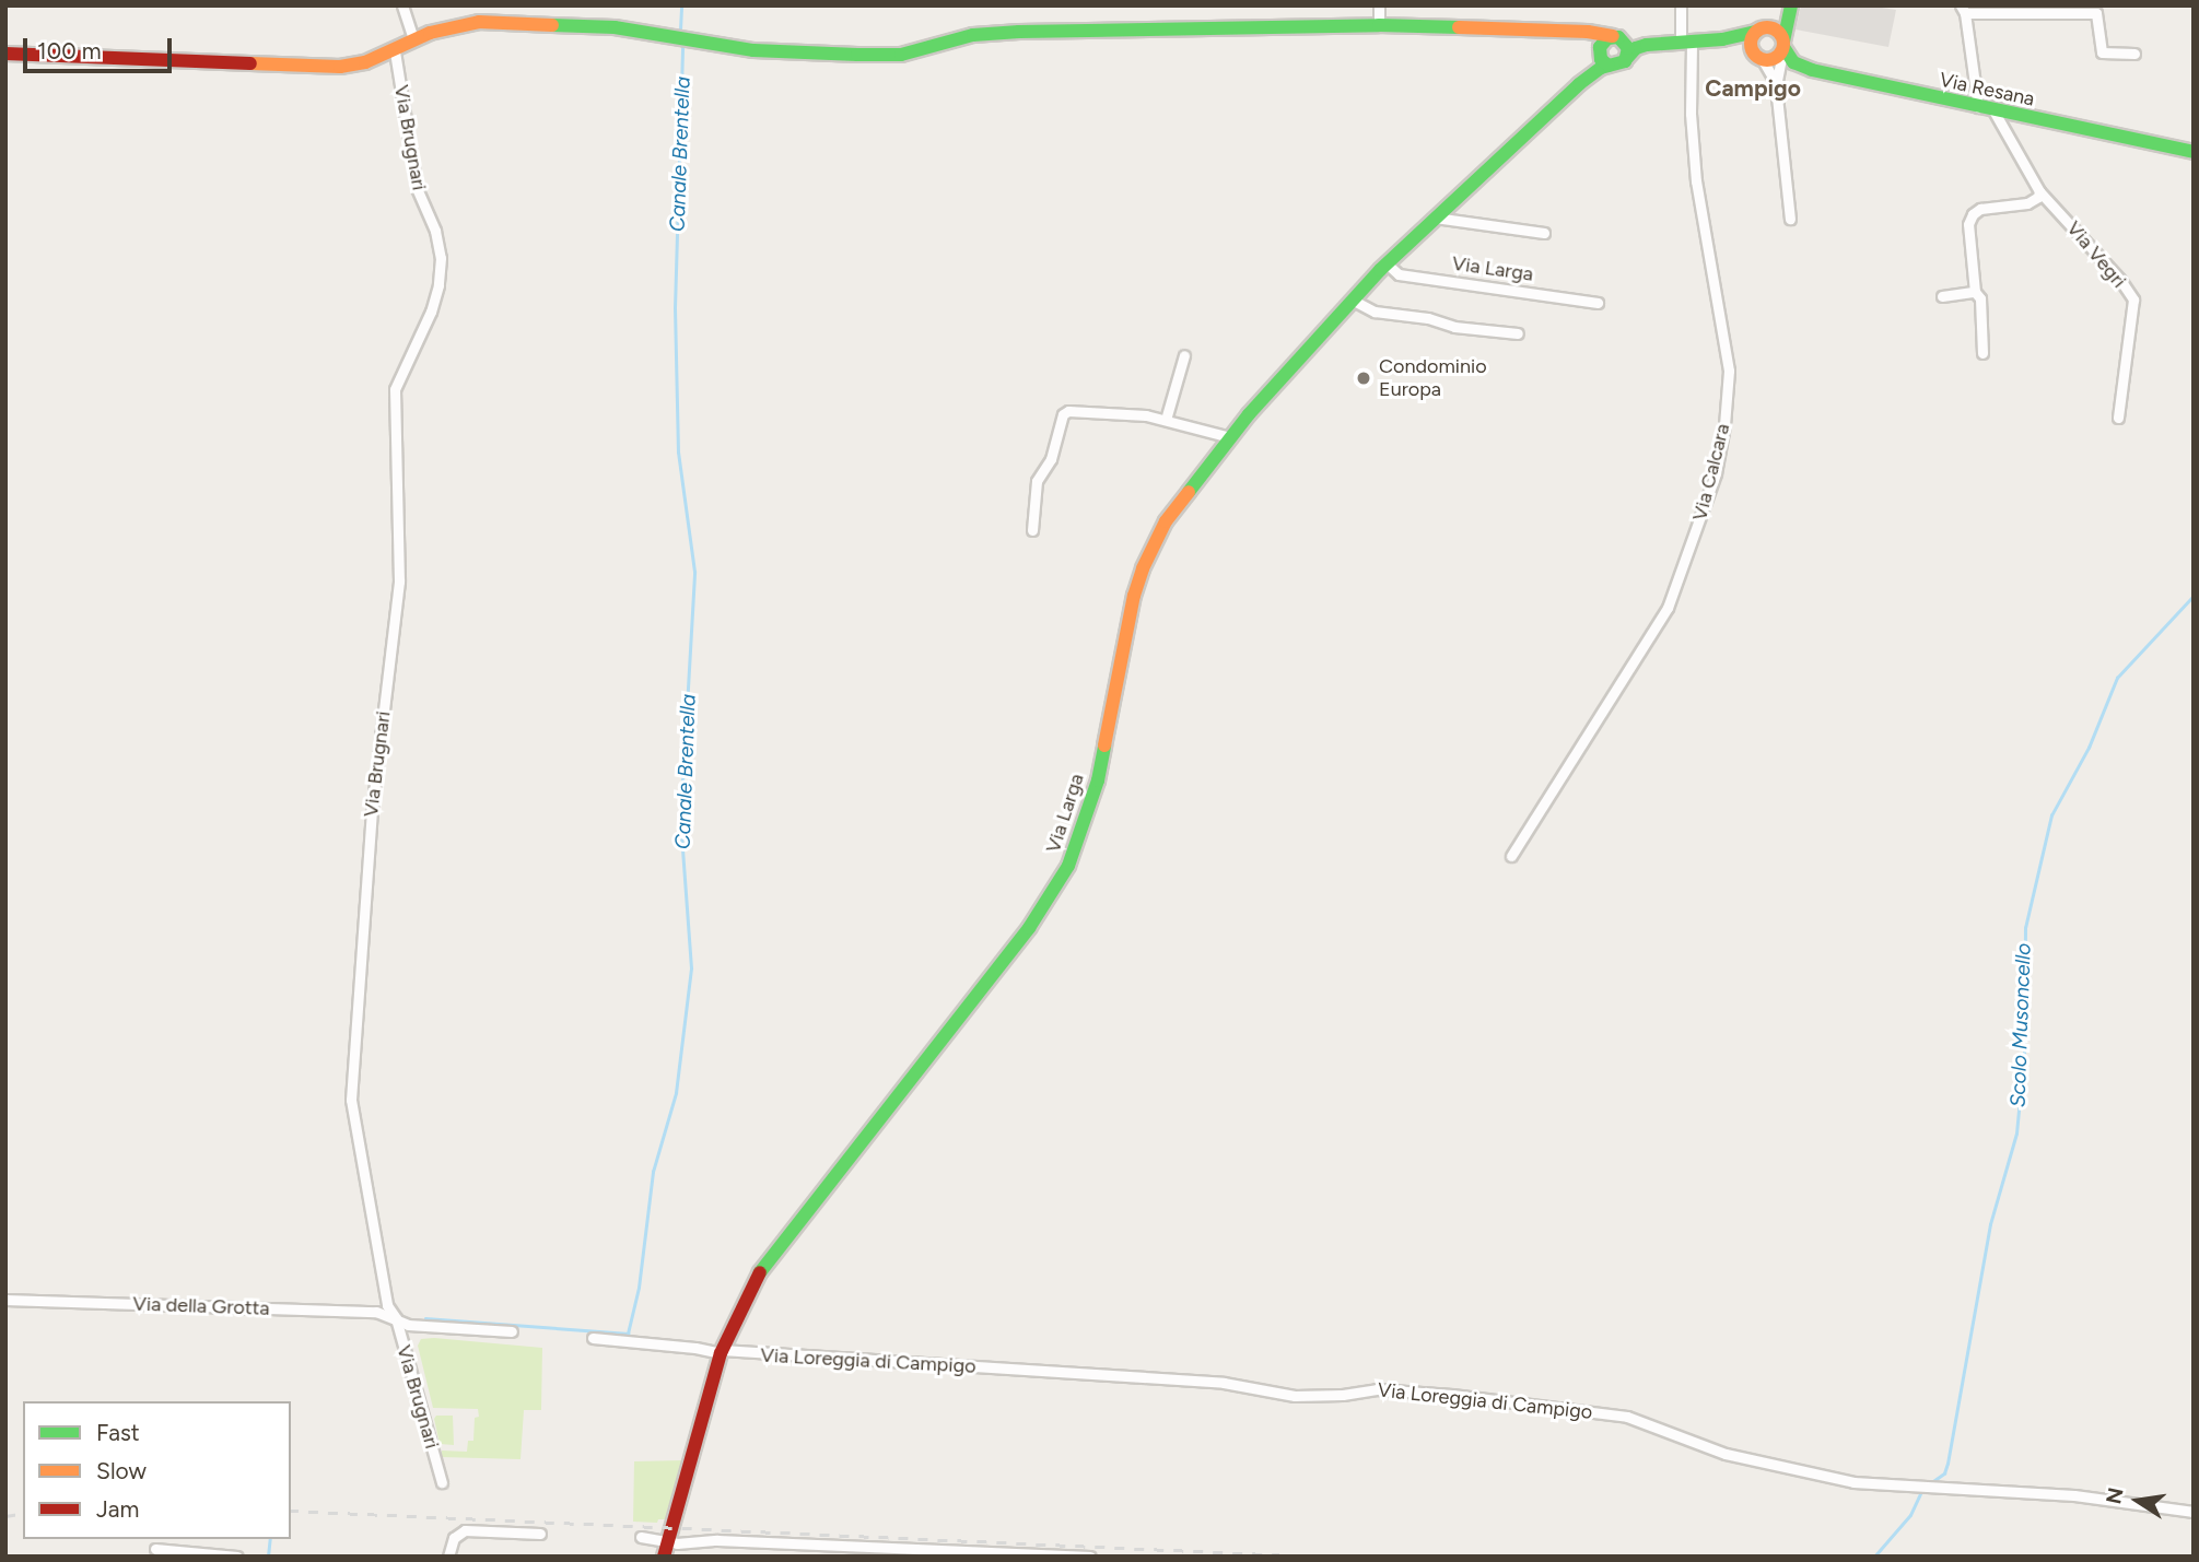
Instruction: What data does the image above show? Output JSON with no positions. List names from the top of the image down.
{
  "streets": {
    "street": [
      "Via Resana",
      "Via Brugnari",
      "Via Vegri",
      "Via Larga",
      "Via Calcara",
      "Via della Grotta",
      "Via Loreggia di Campigo"
    ]
  },
  "crossings": [
    ["Via Resana", "Via Vegri"],
    ["Via Brugnari", "Via della Grotta"],
    ["Via Larga", "Via Loreggia di Campigo"]
  ],
  "districts": ["Campigo"],
  "water": ["Canale Brentella", "Scolo Musoncello"],
  "places": ["Condominio Europa"],
  "legend": ["Fast", "Slow", "Jam"],
  "scale_bar": "100 m",
  "north": "left"
}
